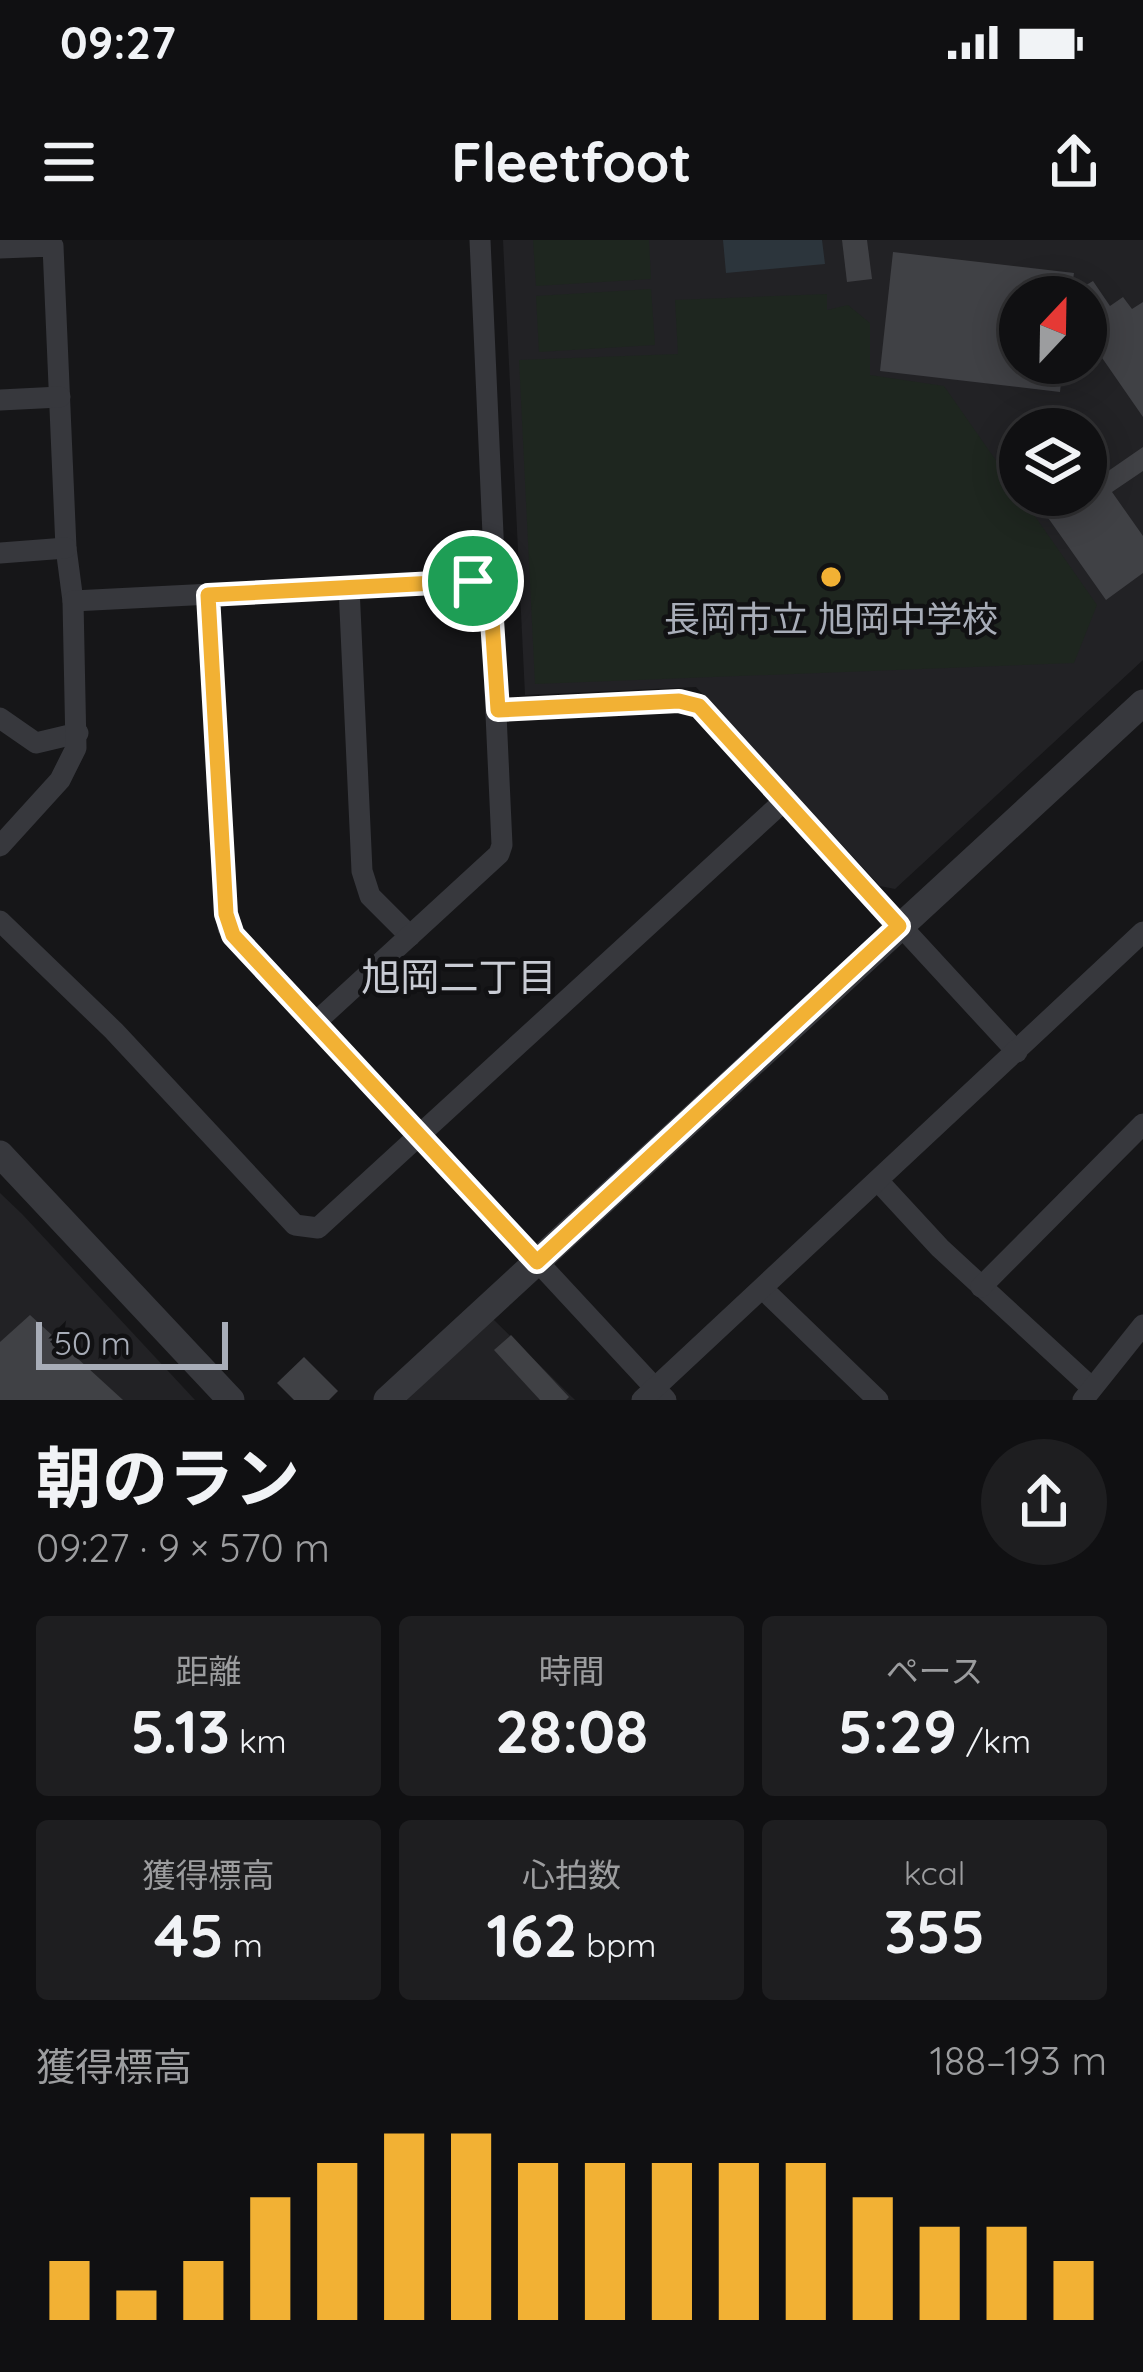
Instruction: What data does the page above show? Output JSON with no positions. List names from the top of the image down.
{
  "districts": ["旭岡二丁目"],
  "places": ["長岡市立 旭岡中学校"],
  "scale_bar": "50 m",
  "north": "top",
  "page": {
    "status": "09:27",
    "header": "Fleetfoot",
    "scale": "50 m",
    "heading": ["朝のラン", "09:27 · 9 × 570 m"],
    "stats": [
      ["距離", "5.13 km"],
      ["時間", "28:08"],
      ["ペース", "5:29 /km"],
      ["獲得標高", "45 m"],
      ["心拍数", "162 bpm"],
      ["kcal", "355"]
    ],
    "chart": ["獲得標高", "188–193 m"]
  }
}
